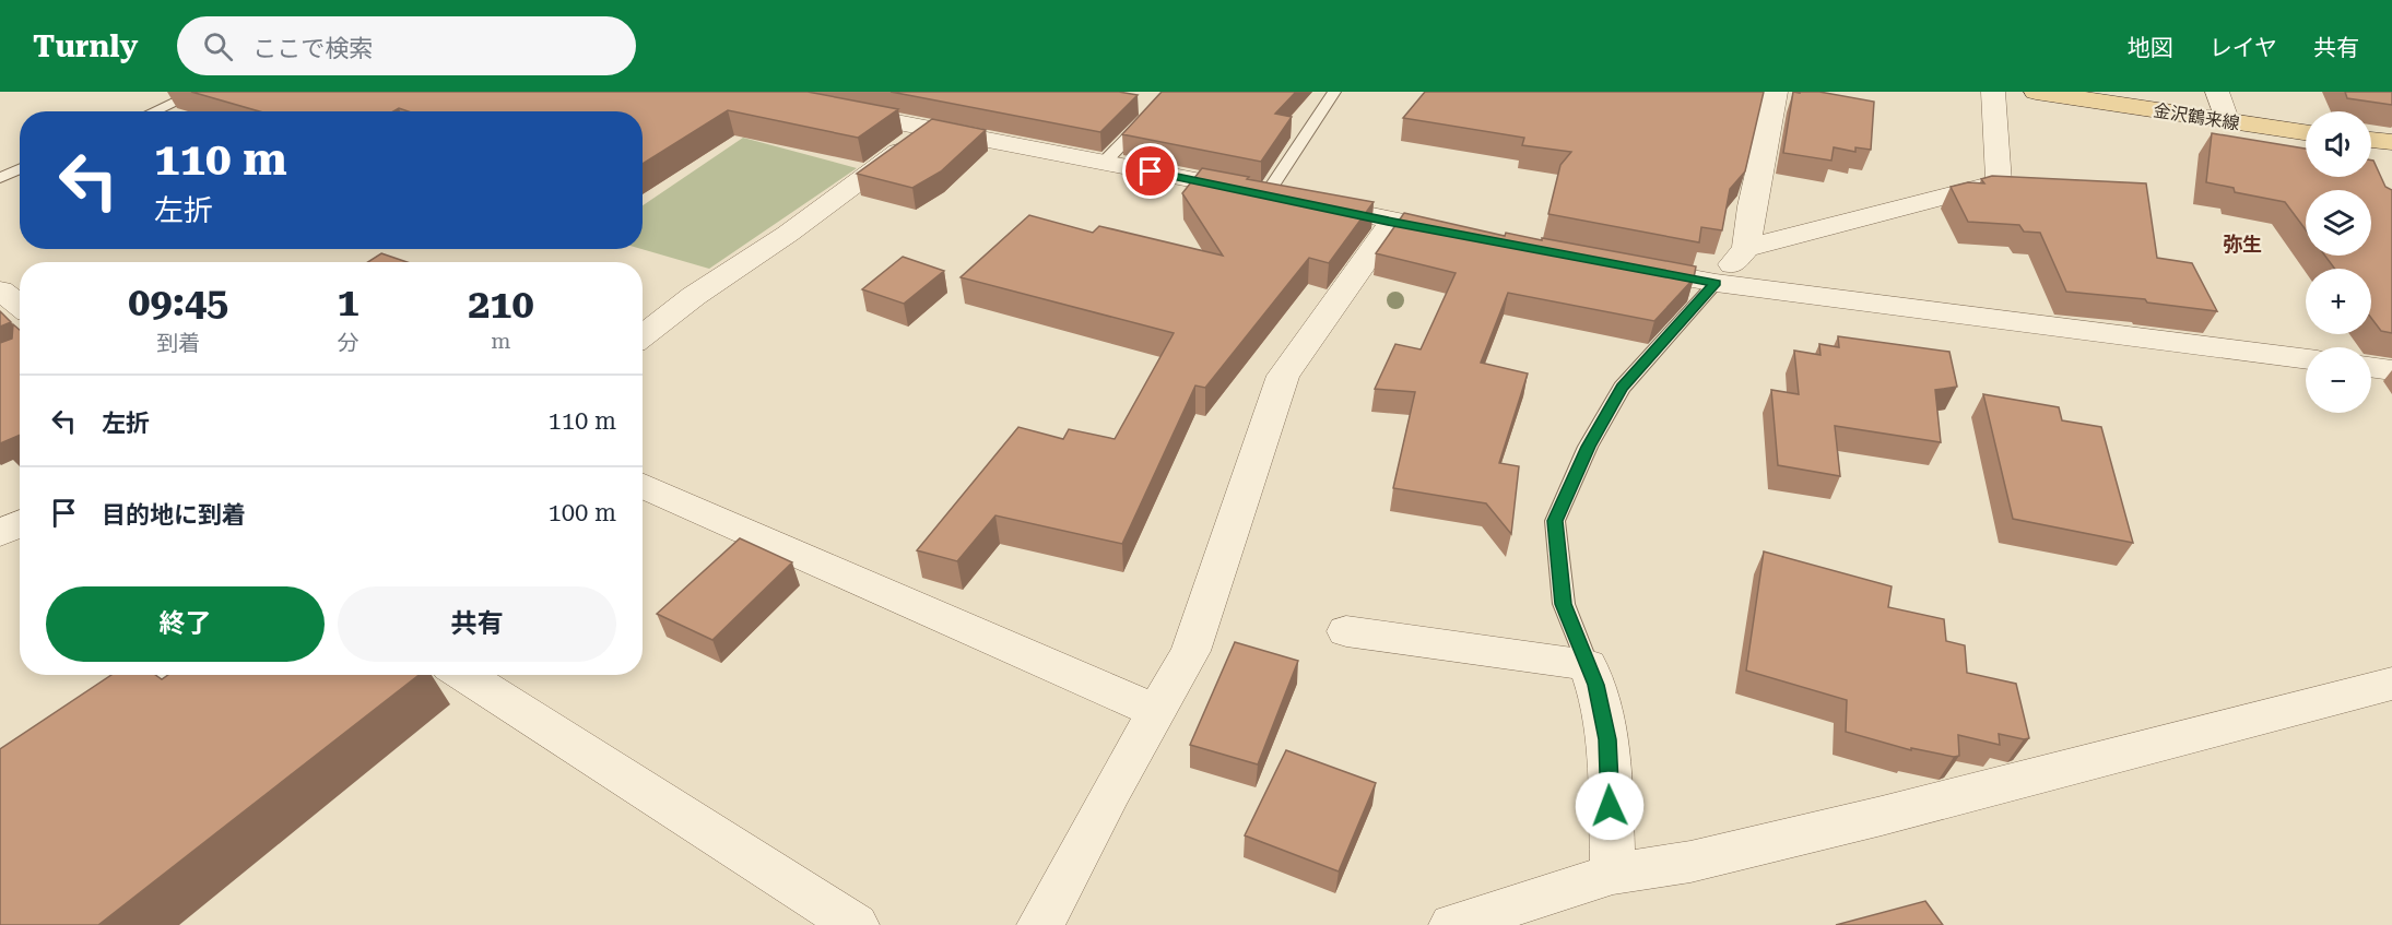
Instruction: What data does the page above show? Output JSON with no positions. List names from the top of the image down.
{
  "streets": {
    "main road": ["金沢鶴来線"]
  },
  "districts": ["弥生"],
  "page": {
    "header": "Turnly",
    "search": "ここで検索",
    "nav": ["地図", "レイヤ", "共有"],
    "map_buttons": ["+", "−"],
    "turn": ["110 m", "左折"],
    "eta": [
      "09:45",
      "到着",
      "1",
      "分",
      "210",
      "m"
    ],
    "list": [
      {
        "name": "左折",
        "value": "110 m"
      },
      {
        "name": "目的地に到着",
        "value": "100 m"
      }
    ],
    "buttons": ["終了", "共有"]
  }
}
